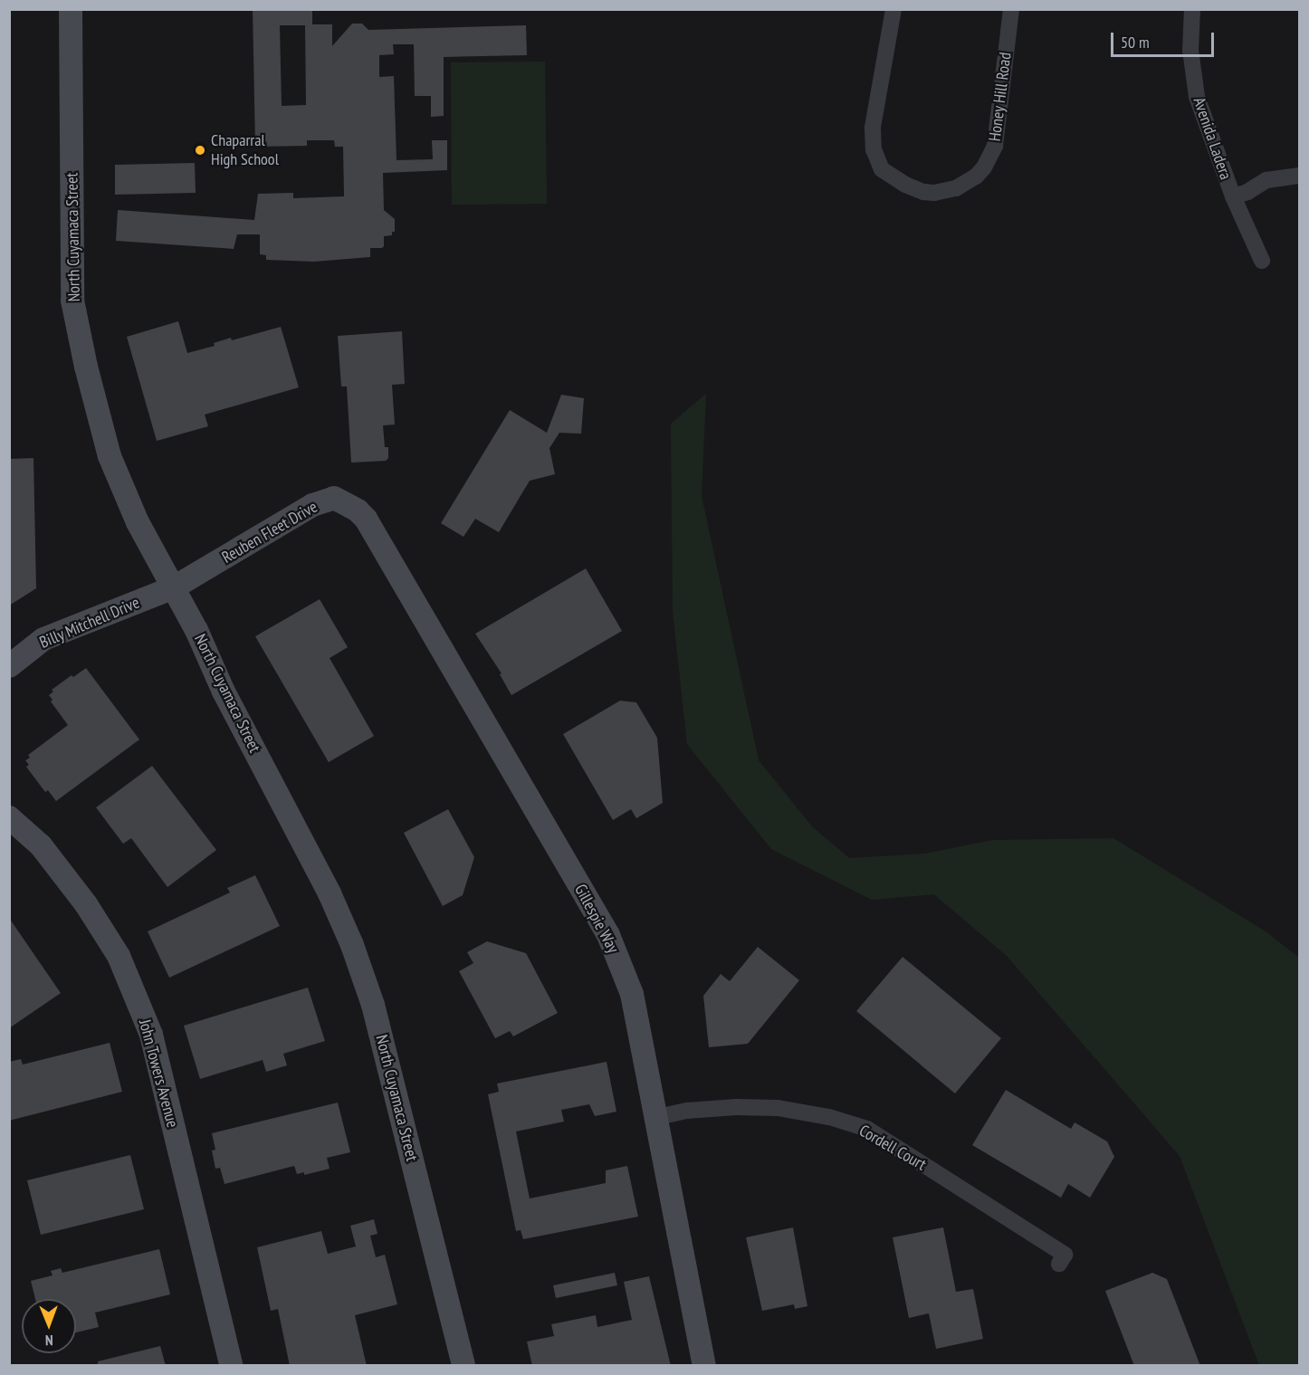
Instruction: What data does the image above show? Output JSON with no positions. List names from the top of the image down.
{
  "streets": {
    "street": [
      "Honey Hill Road",
      "Avenida Ladera",
      "North Cuyamaca Street",
      "Reuben Fleet Drive",
      "Billy Mitchell Drive",
      "Gillespie Way",
      "John Towers Avenue",
      "Cordell Court"
    ]
  },
  "crossings": [
    ["North Cuyamaca Street", "Reuben Fleet Drive"],
    ["North Cuyamaca Street", "Billy Mitchell Drive"],
    ["Reuben Fleet Drive", "Billy Mitchell Drive"],
    ["Reuben Fleet Drive", "Gillespie Way"],
    ["Gillespie Way", "Cordell Court"]
  ],
  "places": ["Chaparral High School"],
  "scale_bar": "50 m",
  "north": "bottom"
}
